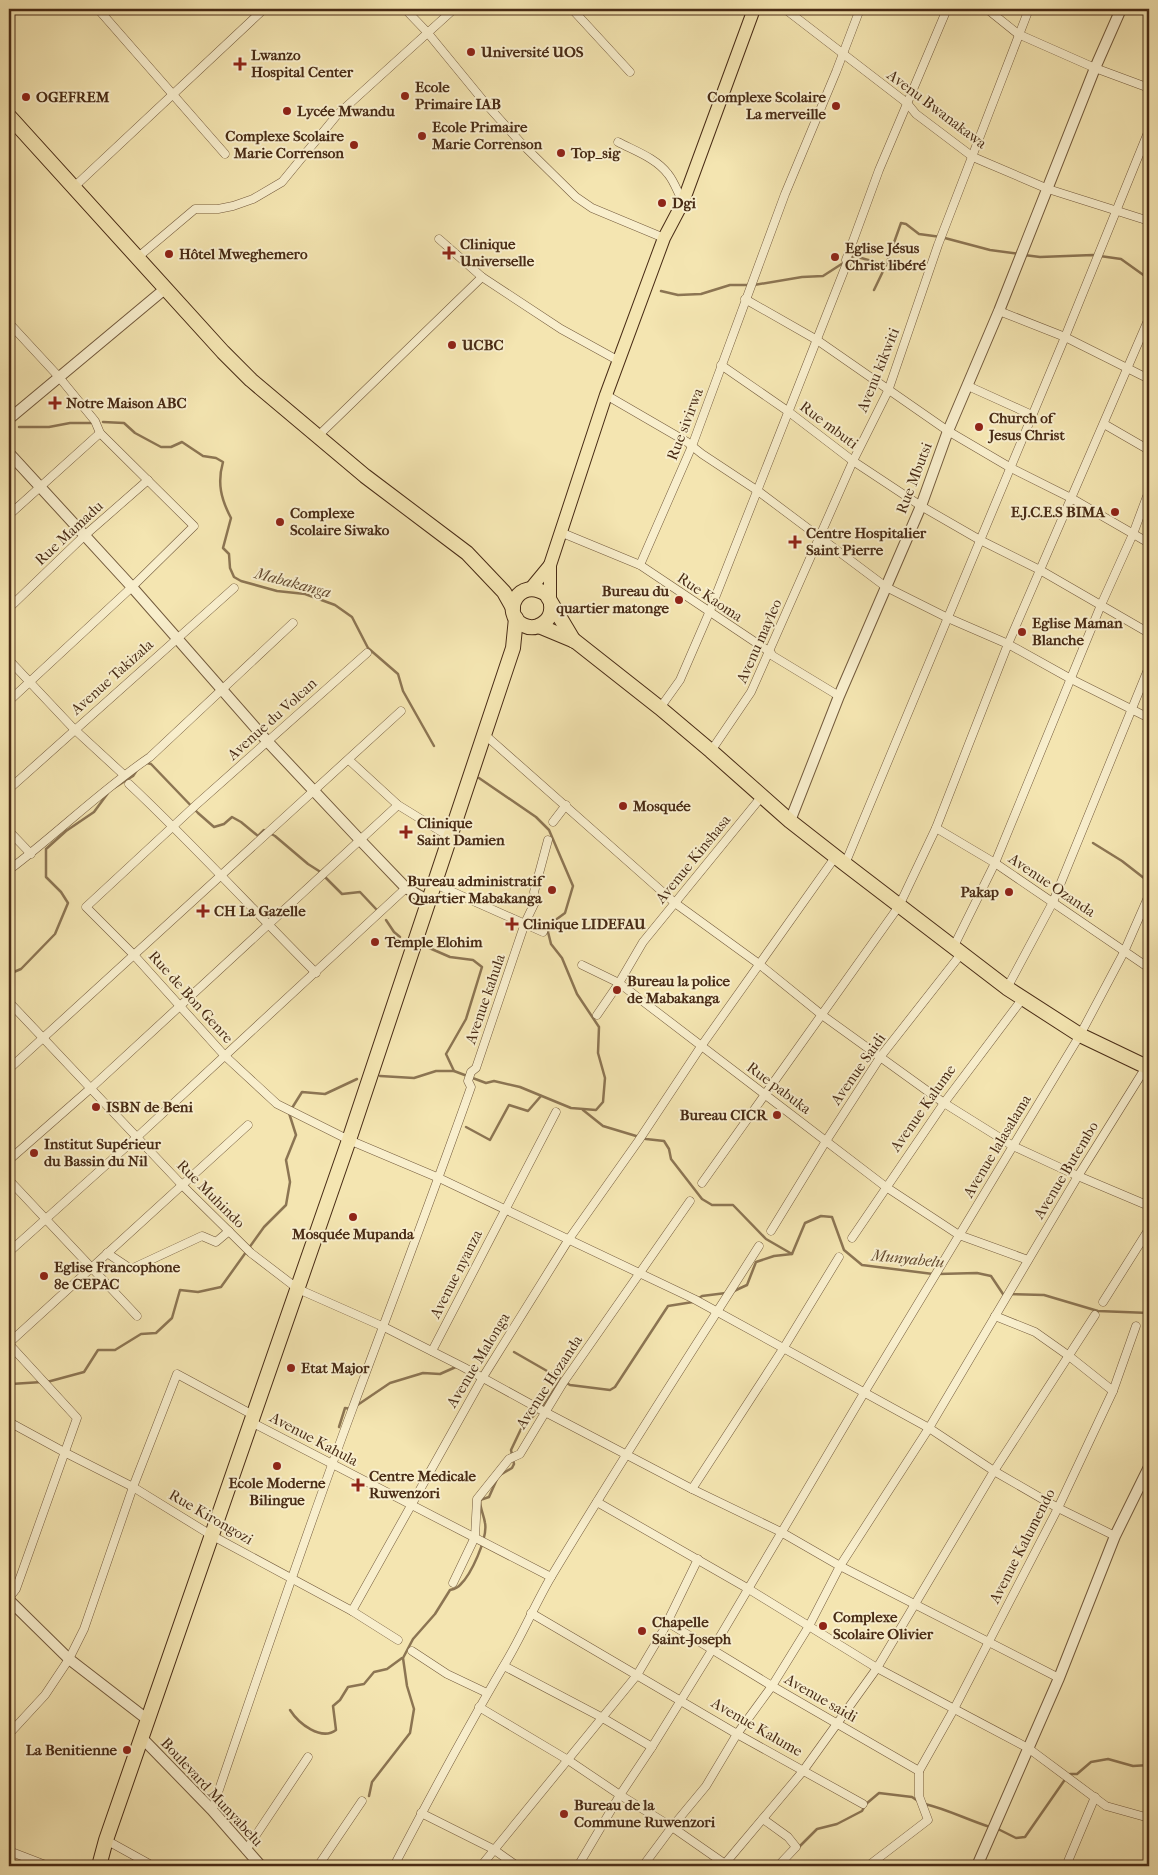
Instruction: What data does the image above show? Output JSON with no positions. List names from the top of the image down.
{
  "streets": {
    "street": [
      "Avenu Bwanakawa",
      "Avenu kikwiti",
      "Rue sivirwa",
      "Rue mbuti",
      "Rue Mbutsi",
      "Rue Mamadu",
      "Rue Kaoma",
      "Avenu mayleo",
      "Avenue Takizala",
      "Avenue du Volcan",
      "Avenue Kinshasa",
      "Avenue Ozanda",
      "Rue de Bon Genre",
      "Avenue kahula",
      "Avenue Saidi",
      "Rue pabuka",
      "Avenue Kalume",
      "Avenue lalasalama",
      "Avenue Butembo",
      "Rue Muhindo",
      "Avenue nyanza",
      "Avenue Malonga",
      "Avenue Hozanda",
      "Avenue Kahula",
      "Rue Kirongozi",
      "Avenue Kalumendo",
      "Avenue saidi",
      "Boulevard Munyabelu"
    ]
  },
  "crossings": [
    ["Avenu Bwanakawa", "Avenu kikwiti"],
    ["Avenu Bwanakawa", "Rue sivirwa"],
    ["Avenu Bwanakawa", "Rue Mbutsi"],
    ["Avenu Bwanakawa", "Avenue Malonga"],
    ["Avenu kikwiti", "Rue mbuti"],
    ["Avenu kikwiti", "Avenu mayleo"],
    ["Rue sivirwa", "Rue mbuti"],
    ["Rue sivirwa", "Rue Kaoma"],
    ["Rue mbuti", "Rue Mbutsi"],
    ["Rue mbuti", "Avenue Saidi"],
    ["Rue mbuti", "Avenue Malonga"],
    ["Rue Mbutsi", "Rue Kaoma"],
    ["Rue Kaoma", "Avenu mayleo"],
    ["Avenue du Volcan", "Rue de Bon Genre"],
    ["Avenue Kinshasa", "Rue pabuka"],
    ["Avenue Ozanda", "Avenue Saidi"],
    ["Avenue Ozanda", "Avenue lalasalama"],
    ["Rue de Bon Genre", "Avenue kahula"],
    ["Rue de Bon Genre", "Avenue lalasalama"],
    ["Rue de Bon Genre", "Avenue Butembo"],
    ["Rue de Bon Genre", "Avenue nyanza"],
    ["Rue de Bon Genre", "Avenue Malonga"],
    ["Rue de Bon Genre", "Avenue Hozanda"],
    ["Rue de Bon Genre", "Avenue Kalumendo"],
    ["Avenue Saidi", "Rue pabuka"],
    ["Rue pabuka", "Avenue Kalume"],
    ["Rue pabuka", "Avenue lalasalama"],
    ["Rue pabuka", "Avenue Butembo"],
    ["Rue pabuka", "Avenue Malonga"],
    ["Avenue Kalume", "Avenue lalasalama"],
    ["Avenue Kalume", "Avenue Butembo"],
    ["Avenue lalasalama", "Rue Muhindo"],
    ["Avenue lalasalama", "Avenue saidi"],
    ["Avenue Butembo", "Rue Muhindo"],
    ["Avenue Butembo", "Avenue saidi"],
    ["Rue Muhindo", "Avenue nyanza"],
    ["Rue Muhindo", "Avenue Malonga"],
    ["Rue Muhindo", "Avenue Hozanda"],
    ["Rue Muhindo", "Avenue Kalumendo"],
    ["Avenue Malonga", "Avenue Kahula"],
    ["Avenue Malonga", "Rue Kirongozi"],
    ["Avenue Hozanda", "Avenue Kahula"],
    ["Avenue Kahula", "Rue Kirongozi"],
    ["Avenue Kalumendo", "Avenue saidi"]
  ],
  "water": ["Mabakanga", "Munyabelu"],
  "places": {
    "other": [
      "Université UOS",
      "Ecole Primaire IAB",
      "OGEFREM",
      "Complexe Scolaire La merveille",
      "Lycée Mwandu",
      "Ecole Primaire Marie Correnson",
      "Complexe Scolaire Marie Correnson",
      "Top_sig",
      "Dgi",
      "Hôtel Mweghemero",
      "Eglise Jésus Christ libéré",
      "UCBC",
      "Church of Jesus Christ",
      "E.J.C.E.S BIMA",
      "Complexe Scolaire Siwako",
      "Bureau du quartier matonge",
      "Eglise Maman Blanche",
      "Mosquée",
      "Bureau administratif Quartier Mabakanga",
      "Pakap",
      "Temple Elohim",
      "Bureau la police de Mabakanga",
      "ISBN de Beni",
      "Bureau CICR",
      "Institut Supérieur du Bassin du Nil",
      "Mosquée Mupanda",
      "Eglise Francophone 8e CEPAC",
      "Etat Major",
      "Ecole Moderne Bilingue",
      "Complexe Scolaire Olivier",
      "Chapelle Saint-Joseph",
      "La Benitienne",
      "Bureau de la Commune Ruwenzori"
    ],
    "health": [
      "Lwanzo Hospital Center",
      "Clinique Universelle",
      "Notre Maison ABC",
      "Centre Hospitalier Saint Pierre",
      "Clinique Saint Damien",
      "CH La Gazelle",
      "Clinique LIDEFAU",
      "Centre Medicale Ruwenzori"
    ]
  }
}
